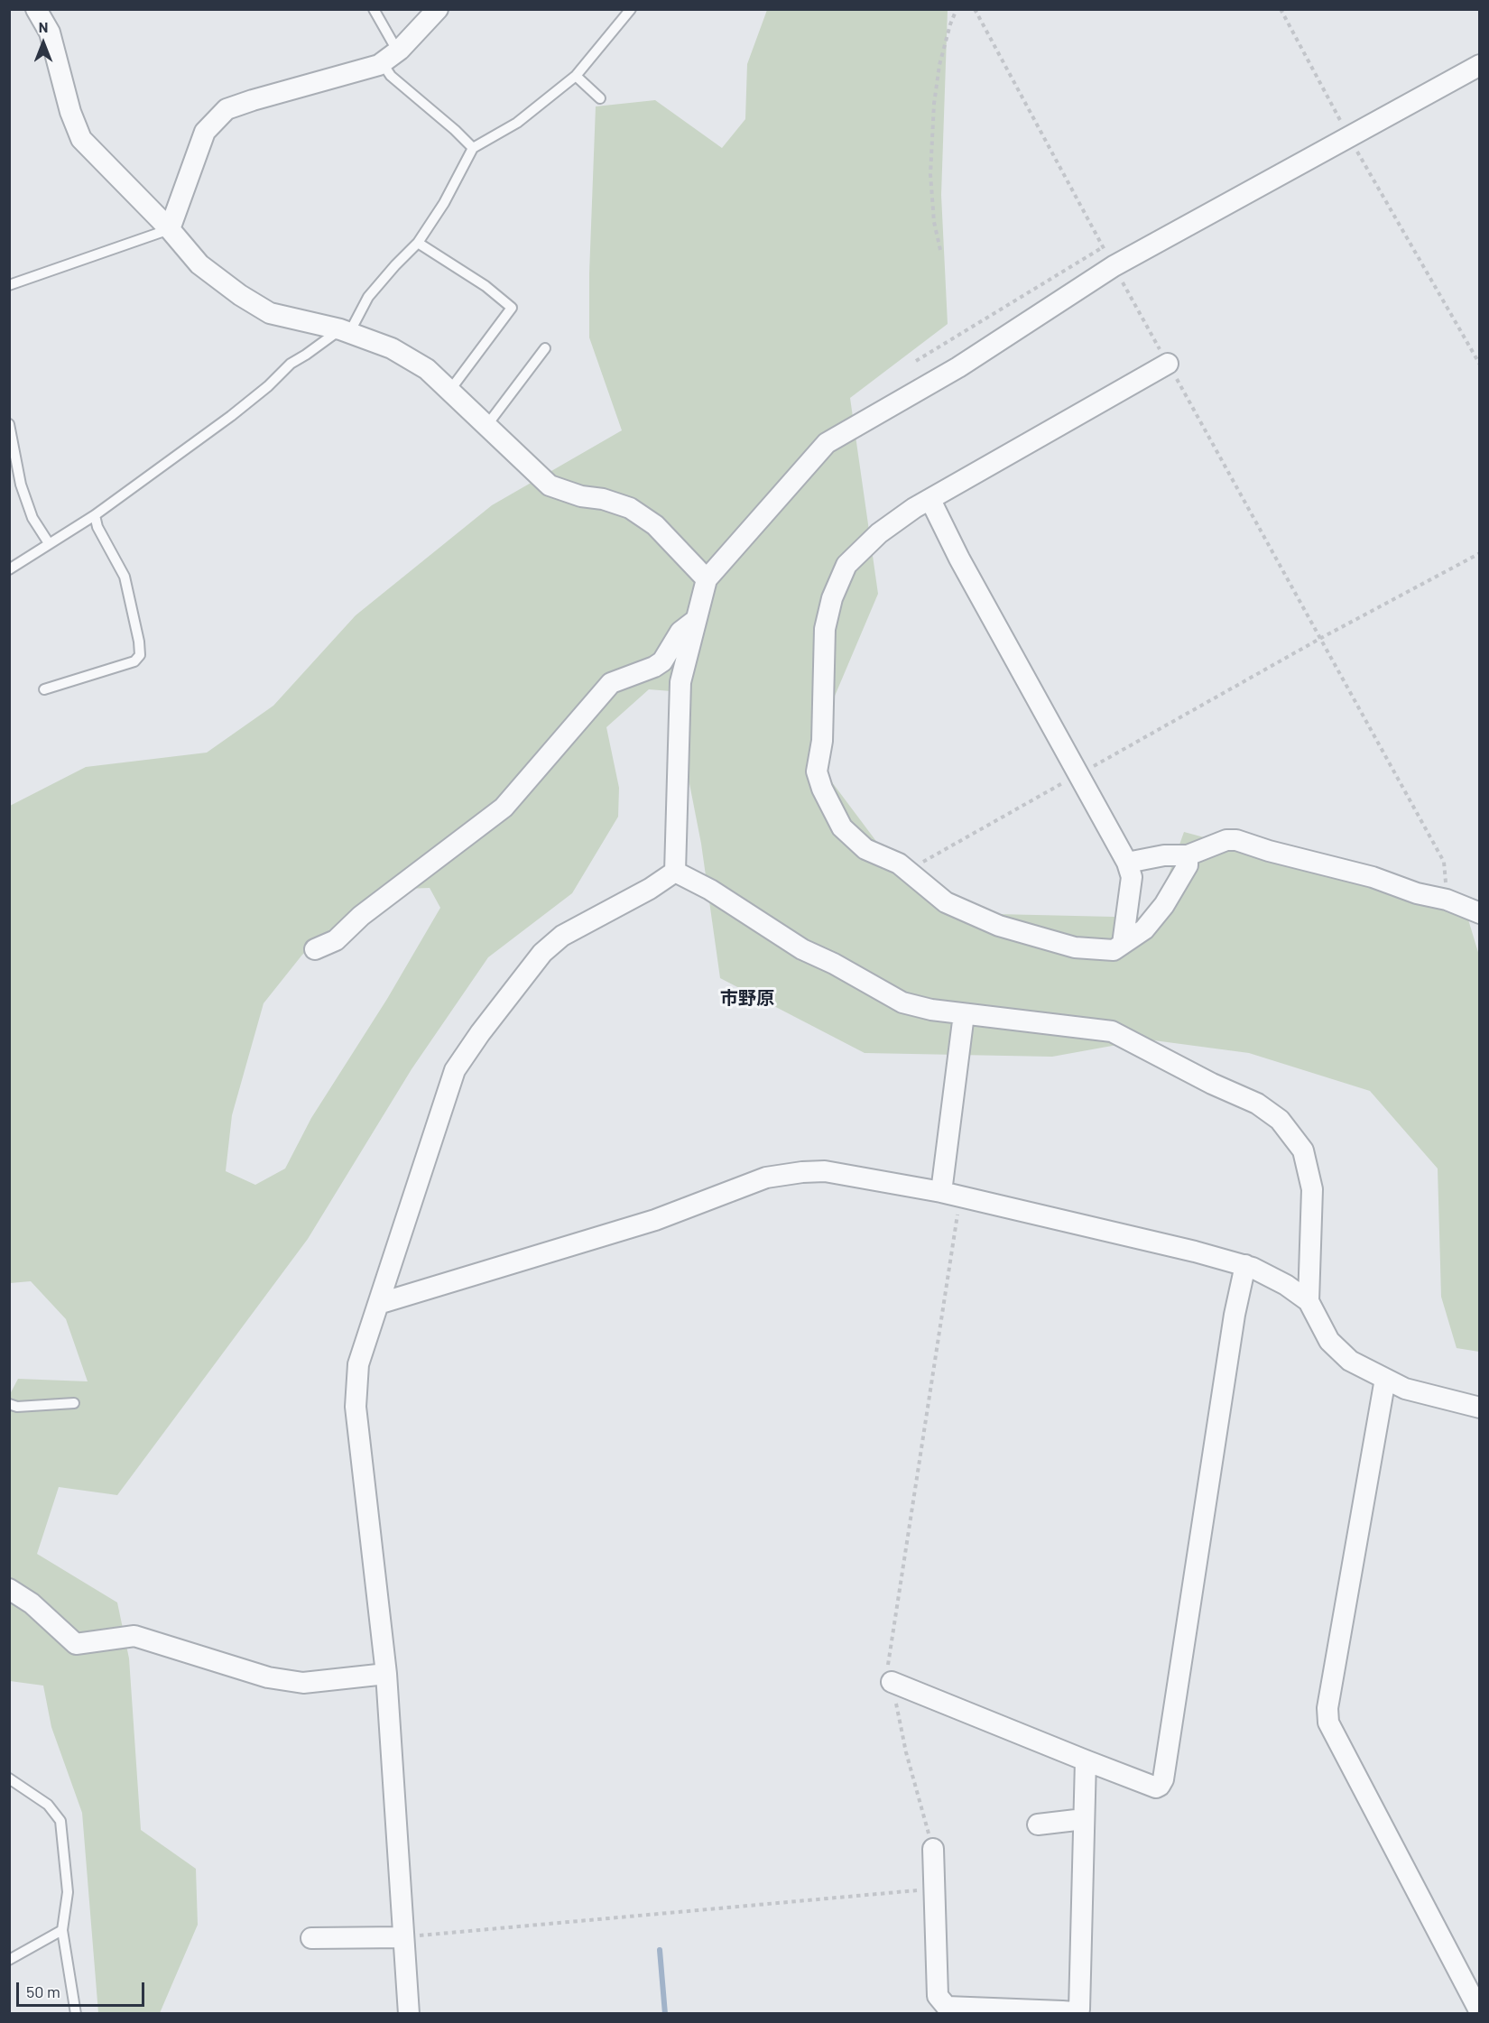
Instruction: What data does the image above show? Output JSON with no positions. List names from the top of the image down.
{
  "districts": ["市野原"],
  "scale_bar": "50 m",
  "north": "top"
}
